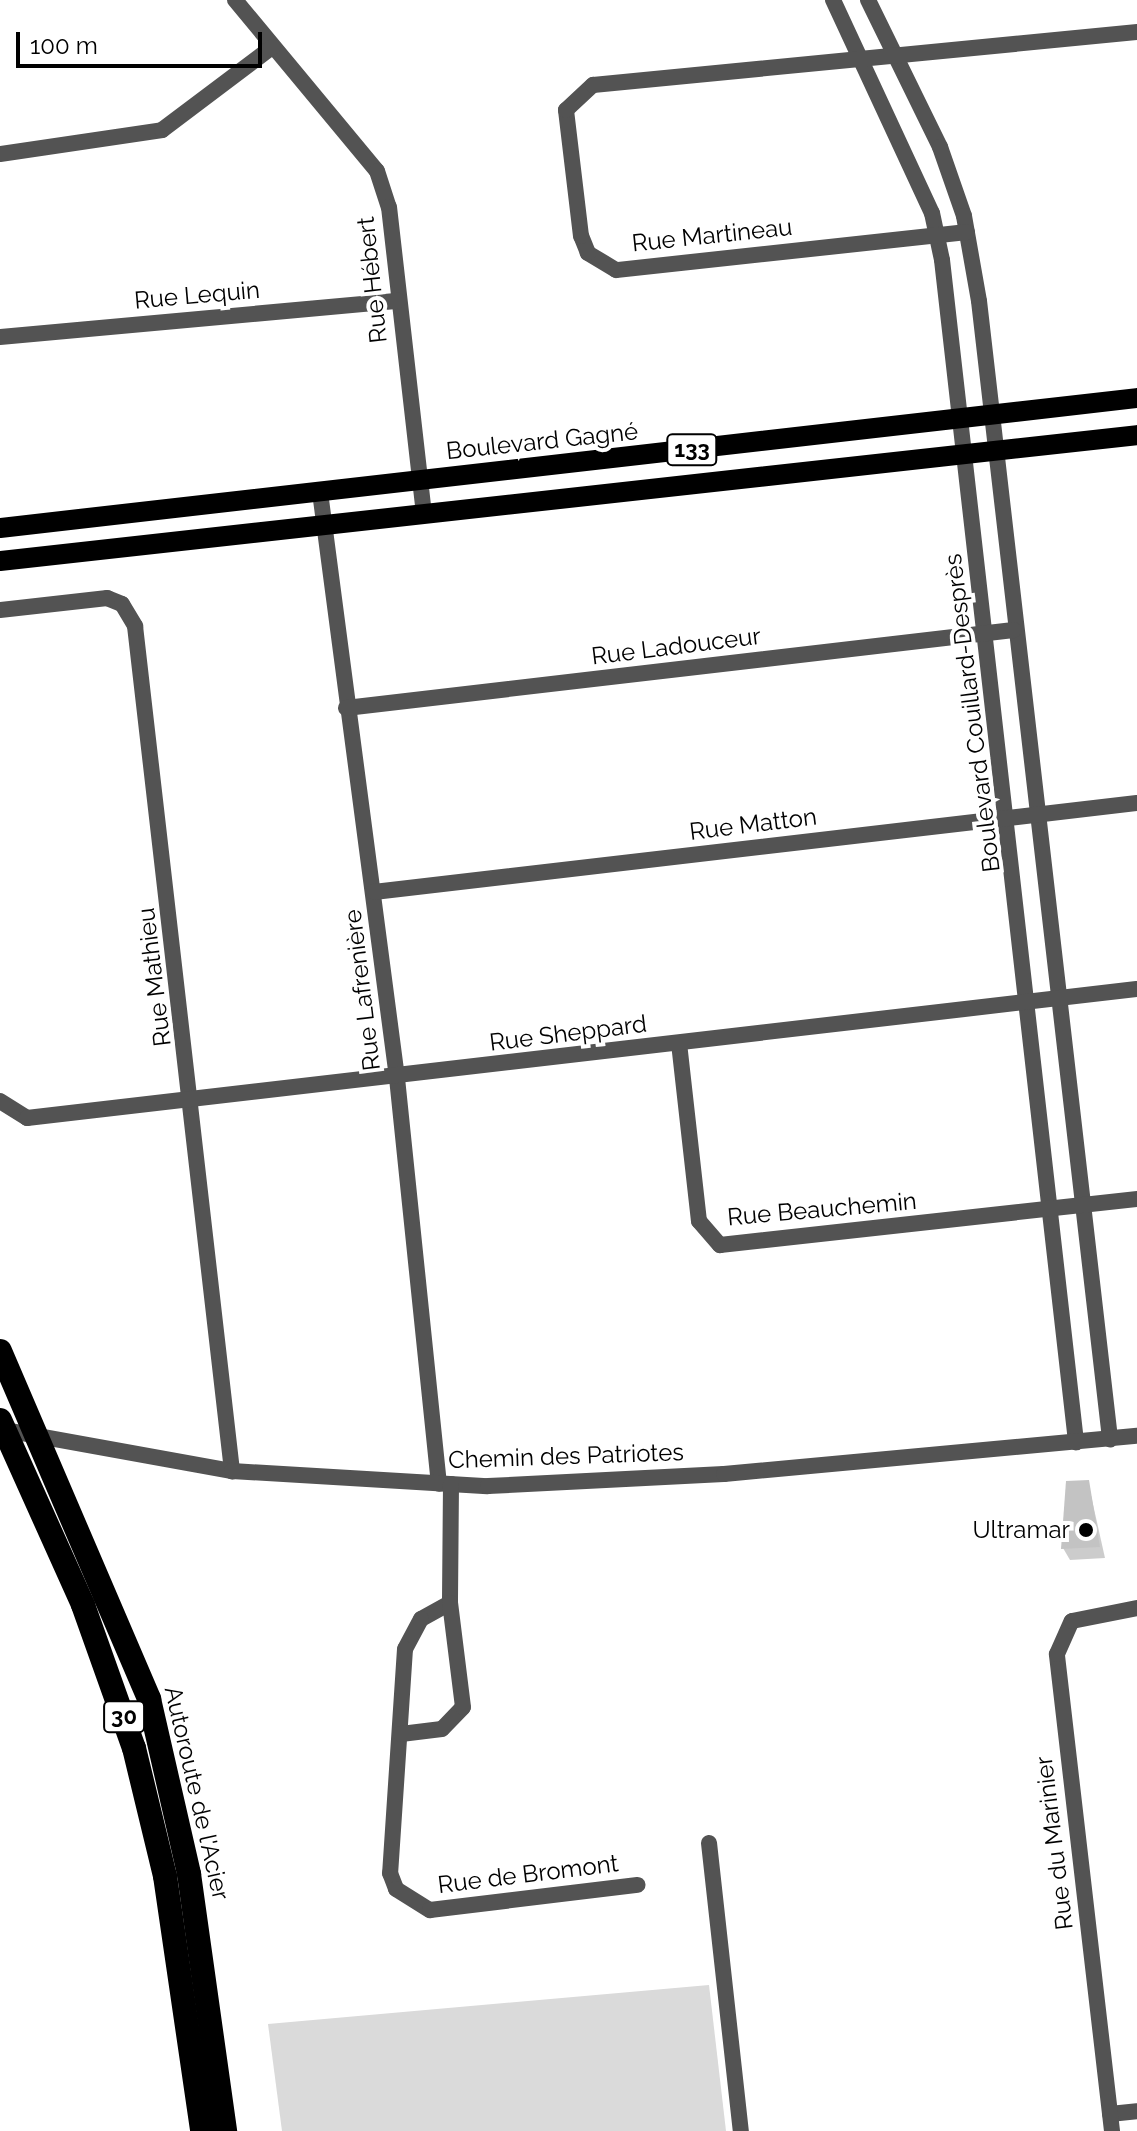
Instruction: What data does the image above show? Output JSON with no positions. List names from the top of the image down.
{
  "streets": {
    "highway": ["30", "Autoroute de l'Acier"],
    "main road": ["Boulevard Gagné", "133"],
    "street": [
      "Rue Martineau",
      "Rue Hébert",
      "Rue Lequin",
      "Rue Ladouceur",
      "Boulevard Couillard-Desprès",
      "Rue Matton",
      "Rue Mathieu",
      "Rue Lafrenière",
      "Rue Sheppard",
      "Rue Beauchemin",
      "Chemin des Patriotes",
      "Rue du Marinier",
      "Rue de Bromont"
    ]
  },
  "crossings": [
    ["Rue Martineau", "Boulevard Couillard-Desprès"],
    ["Rue Hébert", "Rue Lequin"],
    ["Rue Hébert", "Boulevard Gagné"],
    ["Rue Hébert", "133"],
    ["Boulevard Gagné", "Boulevard Couillard-Desprès"],
    ["Boulevard Gagné", "Rue Lafrenière"],
    ["133", "Boulevard Couillard-Desprès"],
    ["133", "Rue Lafrenière"],
    ["Rue Ladouceur", "Boulevard Couillard-Desprès"],
    ["Rue Ladouceur", "Rue Lafrenière"],
    ["Boulevard Couillard-Desprès", "Rue Matton"],
    ["Boulevard Couillard-Desprès", "Rue Sheppard"],
    ["Boulevard Couillard-Desprès", "Rue Beauchemin"],
    ["Boulevard Couillard-Desprès", "Chemin des Patriotes"],
    ["Rue Matton", "Rue Lafrenière"],
    ["Rue Mathieu", "Rue Sheppard"],
    ["Rue Mathieu", "Chemin des Patriotes"],
    ["Rue Lafrenière", "Rue Sheppard"],
    ["Rue Lafrenière", "Chemin des Patriotes"],
    ["Rue Sheppard", "Rue Beauchemin"]
  ],
  "places": ["Ultramar"],
  "scale_bar": "100 m"
}
